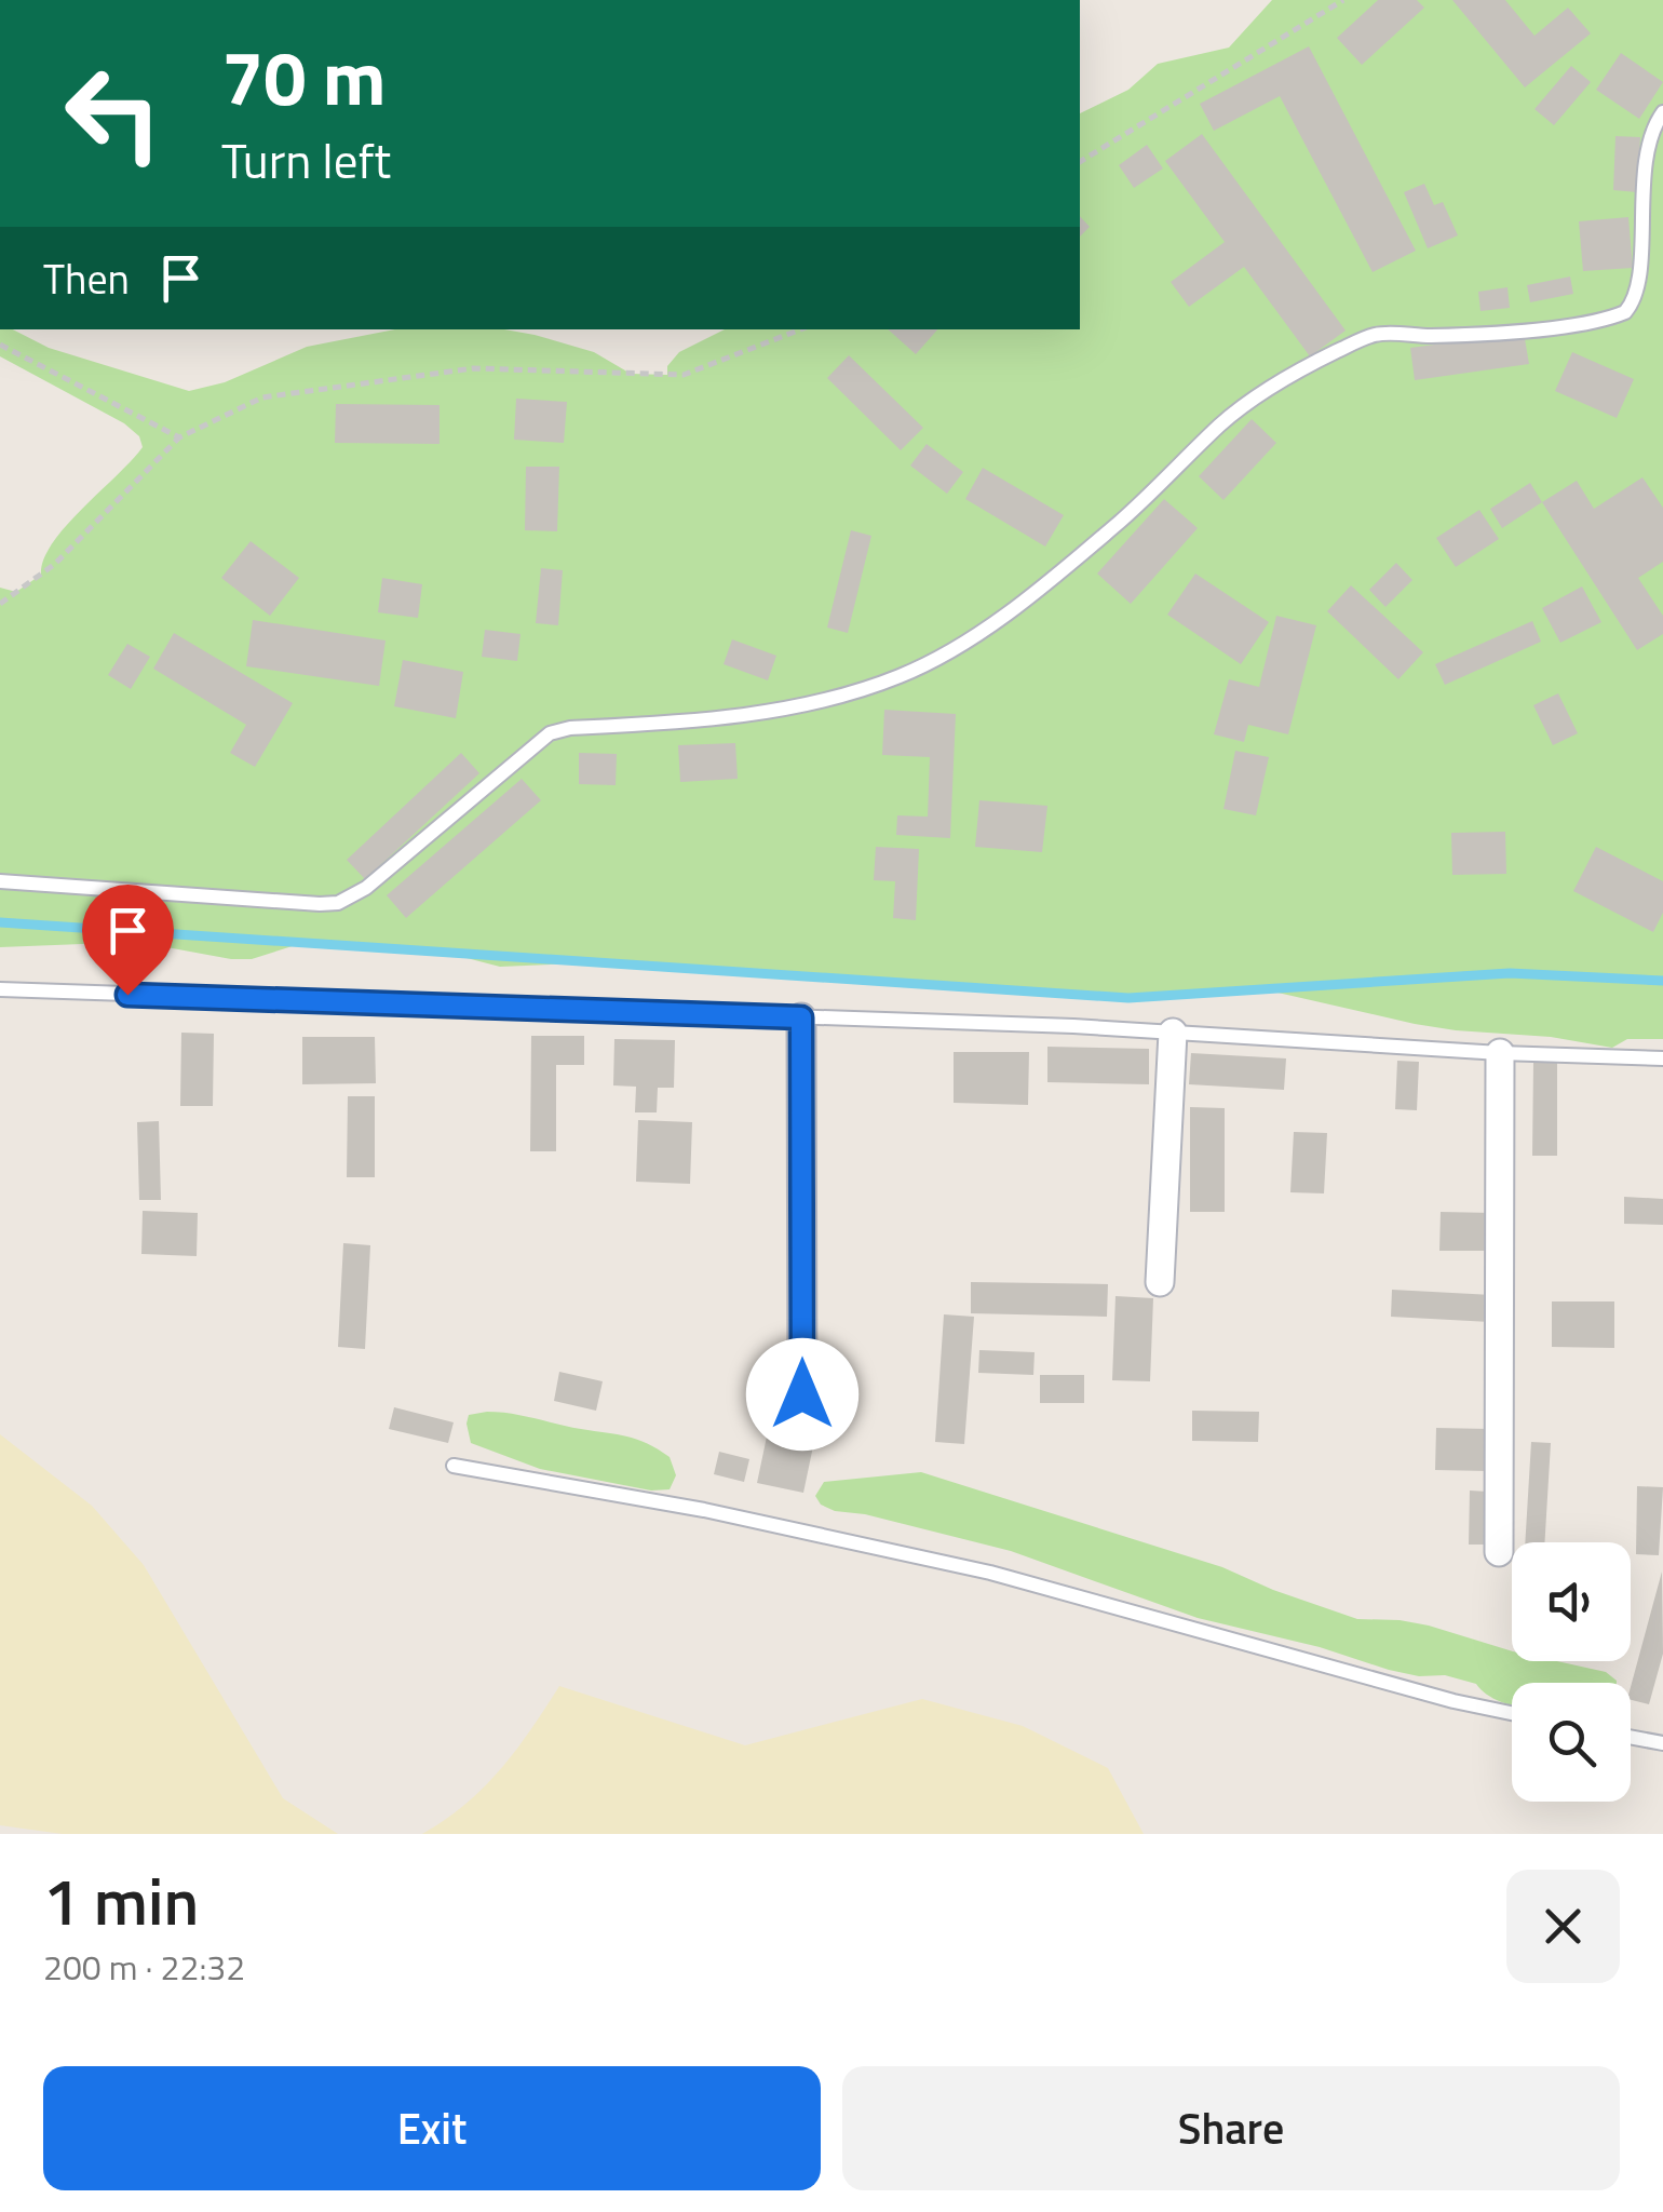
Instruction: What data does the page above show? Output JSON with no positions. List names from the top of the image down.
{
  "page": {
    "turn": ["70 m", "Turn left"],
    "then": "Then",
    "heading": ["1 min", "200 m · 22:32"],
    "buttons": ["Exit", "Share"]
  }
}
